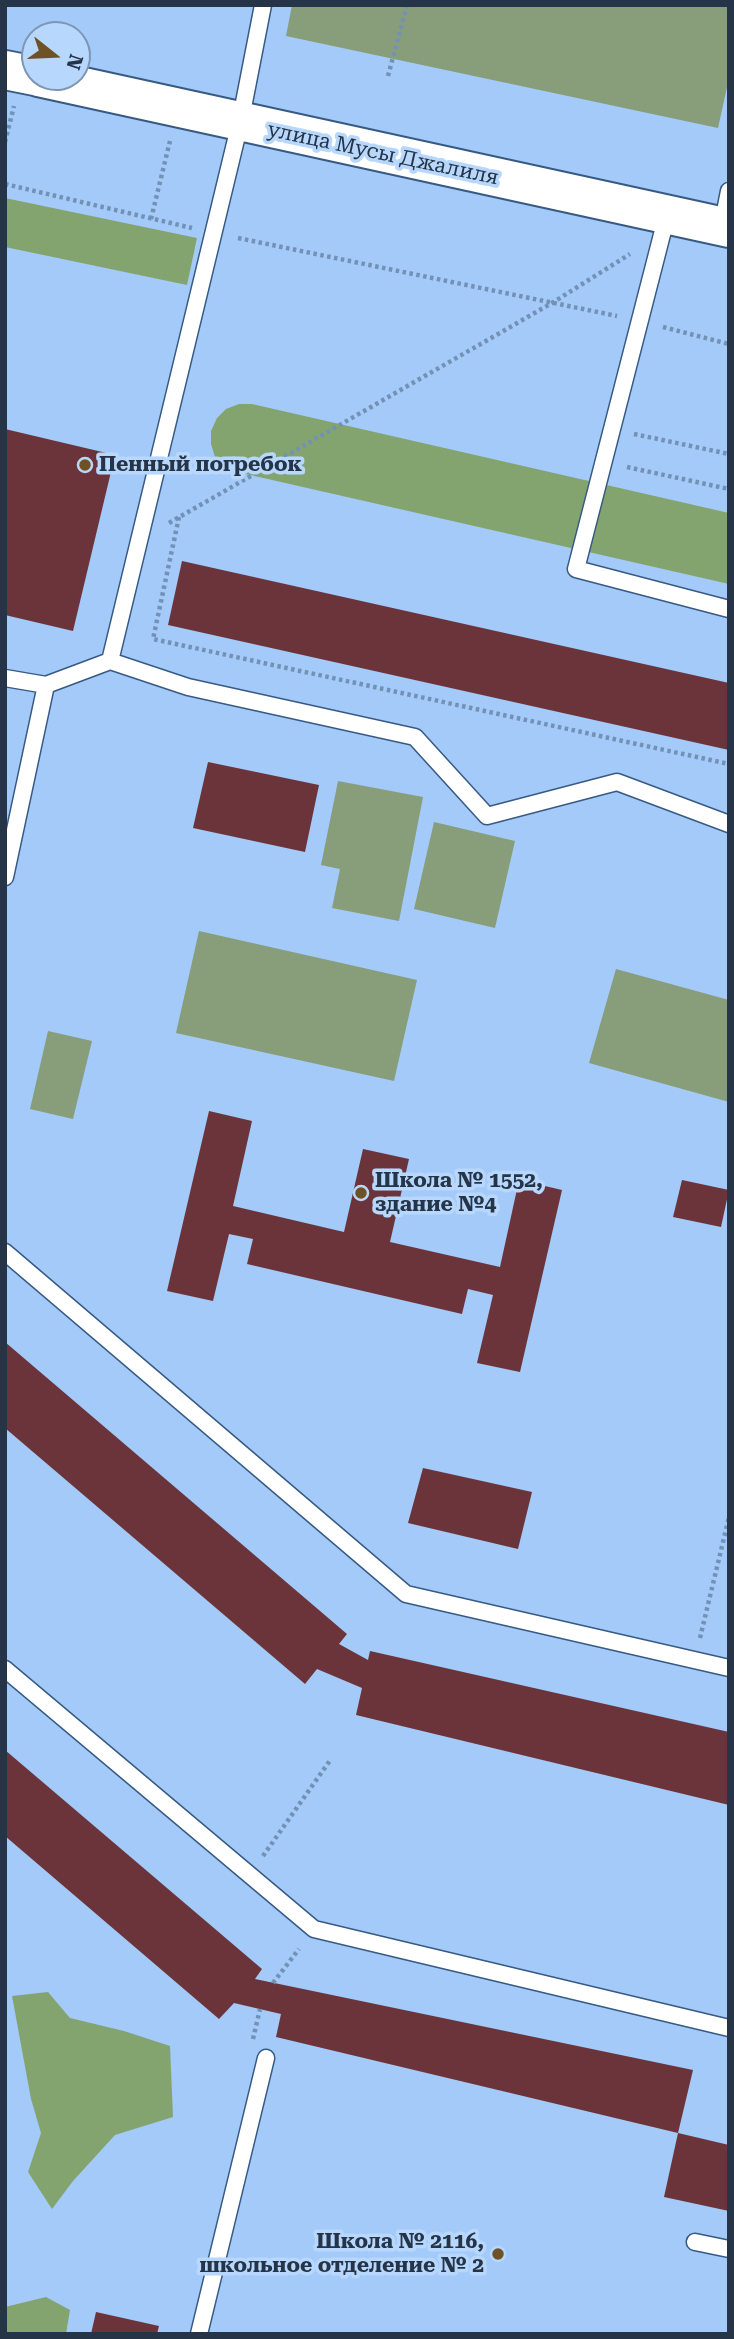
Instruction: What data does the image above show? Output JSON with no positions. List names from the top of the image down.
{
  "streets": {
    "main road": ["улица Мусы Джалиля"]
  },
  "places": ["Пенный погребок", "Школа № 1552, здание №4", "Школа № 2116, школьное отделение № 2"],
  "north": "right"
}
